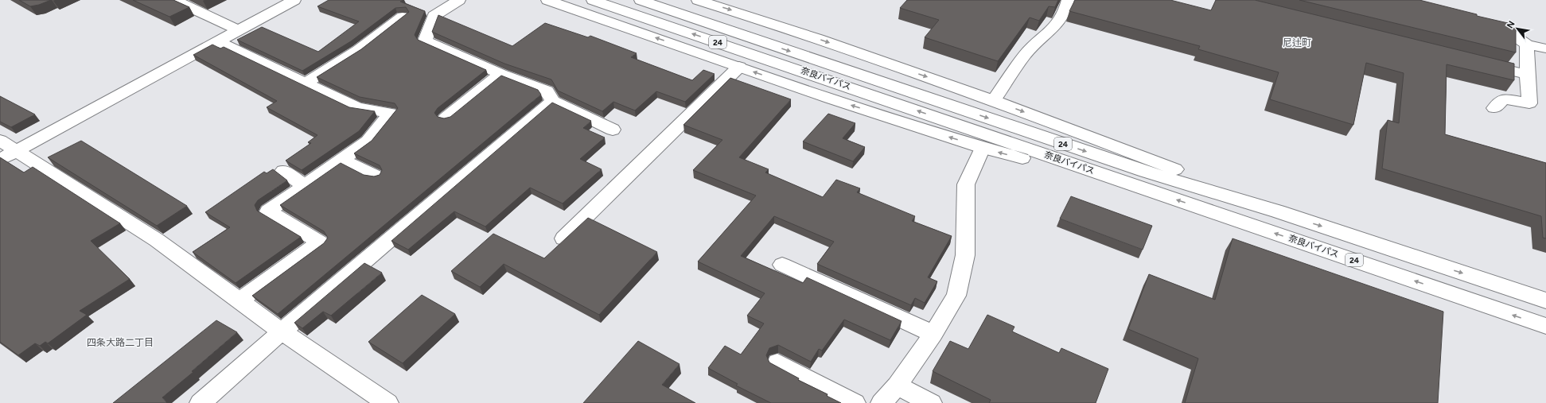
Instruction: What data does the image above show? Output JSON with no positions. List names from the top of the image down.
{
  "streets": {
    "main road": ["24", "奈良バイパス"]
  },
  "districts": ["尼辻町", "四条大路二丁目"],
  "north": "top left"
}
